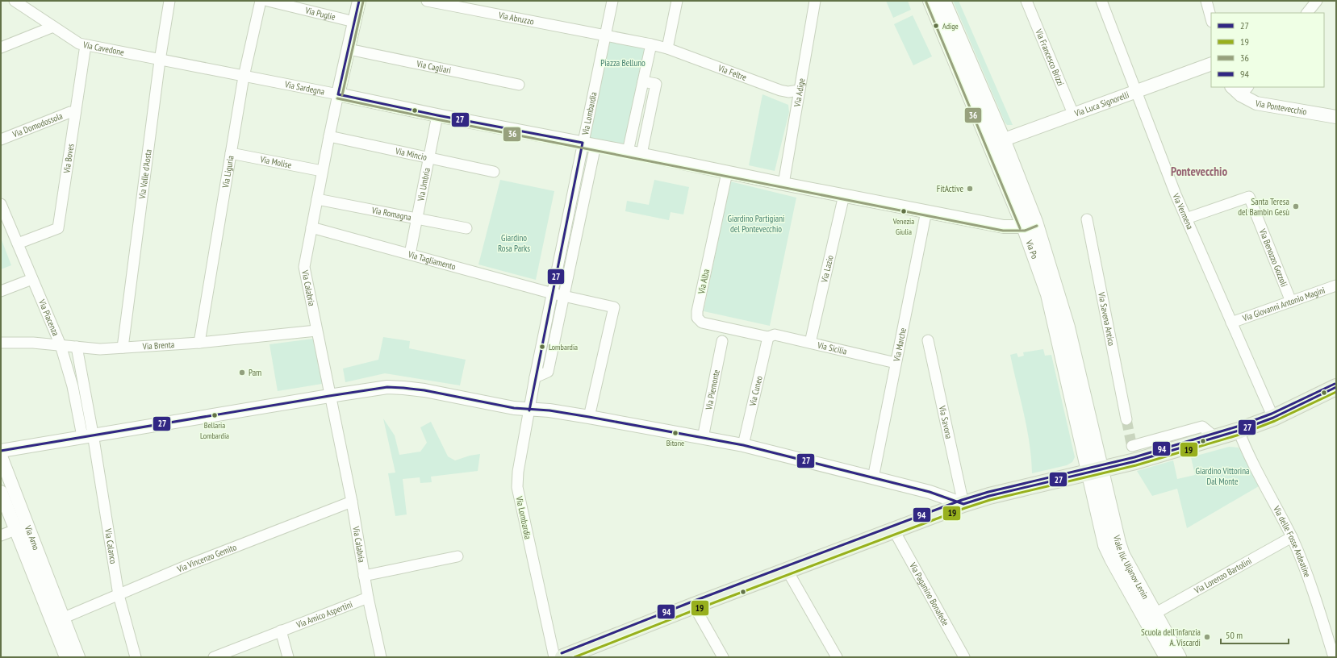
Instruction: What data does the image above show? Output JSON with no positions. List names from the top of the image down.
{
  "streets": {
    "main road": ["Via Po", "Viale Ilic Uljanov Lenin"],
    "street": [
      "Via Puglie",
      "Via Abruzzo",
      "Via Cavedone",
      "Via Francesco Brizzi",
      "Via Cagliari",
      "Via Feltre",
      "Via Sardegna",
      "Via Adige",
      "Via Luca Signorelli",
      "Via Pontevecchio",
      "Via Lombardia",
      "Via Domodossola",
      "Via Mincio",
      "Via Boves",
      "Via Molise",
      "Via Liguria",
      "Via Valle d'Aosta",
      "Via Umbria",
      "Via Vermena",
      "Via Romagna",
      "Via Benozzo Gozzoli",
      "Via Tagliamento",
      "Via Lazio",
      "Via Alba",
      "Via Calabria",
      "Via Giovanni Antonio Magini",
      "Via Piacenza",
      "Via Savena Antico",
      "Via Marche",
      "Via Brenta",
      "Via Sicilia",
      "Via Piemonte",
      "Via Cuneo",
      "Via Savona",
      "Via Arno",
      "Via delle Fosse Ardeatine",
      "Via Calanco",
      "Via Vincenzo Gemito",
      "Via Lorenzo Bartolini",
      "Via Paganino Bonafede",
      "Via Amico Aspertini"
    ]
  },
  "crossings": [
    ["Via Puglie", "Via Calabria"],
    ["Via Abruzzo", "Via Lombardia"],
    ["Via Cavedone", "Via Sardegna"],
    ["Via Cavedone", "Via Boves"],
    ["Via Cavedone", "Via Valle d'Aosta"],
    ["Via Francesco Brizzi", "Via Luca Signorelli"],
    ["Via Cagliari", "Via Calabria"],
    ["Via Feltre", "Via Adige"],
    ["Via Sardegna", "Via Adige"],
    ["Via Sardegna", "Via Lombardia"],
    ["Via Sardegna", "Via Liguria"],
    ["Via Sardegna", "Via Valle d'Aosta"],
    ["Via Sardegna", "Via Umbria"],
    ["Via Sardegna", "Via Po"],
    ["Via Sardegna", "Via Lazio"],
    ["Via Sardegna", "Via Alba"],
    ["Via Sardegna", "Via Calabria"],
    ["Via Sardegna", "Via Marche"],
    ["Via Luca Signorelli", "Via Vermena"],
    ["Via Luca Signorelli", "Via Po"],
    ["Via Lombardia", "Via Tagliamento"],
    ["Via Domodossola", "Via Boves"],
    ["Via Mincio", "Via Umbria"],
    ["Via Mincio", "Via Calabria"],
    ["Via Boves", "Via Piacenza"],
    ["Via Molise", "Via Liguria"],
    ["Via Molise", "Via Calabria"],
    ["Via Liguria", "Via Brenta"],
    ["Via Valle d'Aosta", "Via Brenta"],
    ["Via Umbria", "Via Romagna"],
    ["Via Umbria", "Via Tagliamento"],
    ["Via Vermena", "Via Benozzo Gozzoli"],
    ["Via Vermena", "Via Giovanni Antonio Magini"],
    ["Via Romagna", "Via Calabria"],
    ["Via Po", "Viale Ilic Uljanov Lenin"],
    ["Via Benozzo Gozzoli", "Via Giovanni Antonio Magini"],
    ["Via Tagliamento", "Via Calabria"],
    ["Via Lazio", "Via Sicilia"],
    ["Via Alba", "Via Sicilia"],
    ["Via Alba", "Via Cuneo"],
    ["Via Calabria", "Via Brenta"],
    ["Via Calabria", "Via Vincenzo Gemito"],
    ["Via Calabria", "Via Amico Aspertini"],
    ["Via Piacenza", "Via Brenta"],
    ["Via Piacenza", "Via Calanco"],
    ["Via Marche", "Via Sicilia"],
    ["Via Sicilia", "Via Cuneo"],
    ["Via Arno", "Via Vincenzo Gemito"],
    ["Via delle Fosse Ardeatine", "Via Lorenzo Bartolini"],
    ["Via Calanco", "Via Vincenzo Gemito"],
    ["Viale Ilic Uljanov Lenin", "Via Lorenzo Bartolini"]
  ],
  "districts": ["Pontevecchio"],
  "parks": [
    "Piazza Belluno",
    "Giardino Partigiani del Pontevecchio",
    "Giardino Rosa Parks",
    "Giardino Vittorina Dal Monte"
  ],
  "places": [
    "Adige",
    "FitActive",
    "Santa Teresa del Bambin Gesù",
    "Venezia Giulia",
    "Lombardia",
    "Pam",
    "Bellaria Lombardia",
    "Bitone",
    "Scuola dell'infanzia A. Viscardi"
  ],
  "lines": [
    "transit line 27",
    "transit line 36",
    "transit line 94",
    "transit line 19"
  ],
  "legend": [
    "27",
    "19",
    "36",
    "94"
  ],
  "scale_bar": "50 m"
}
